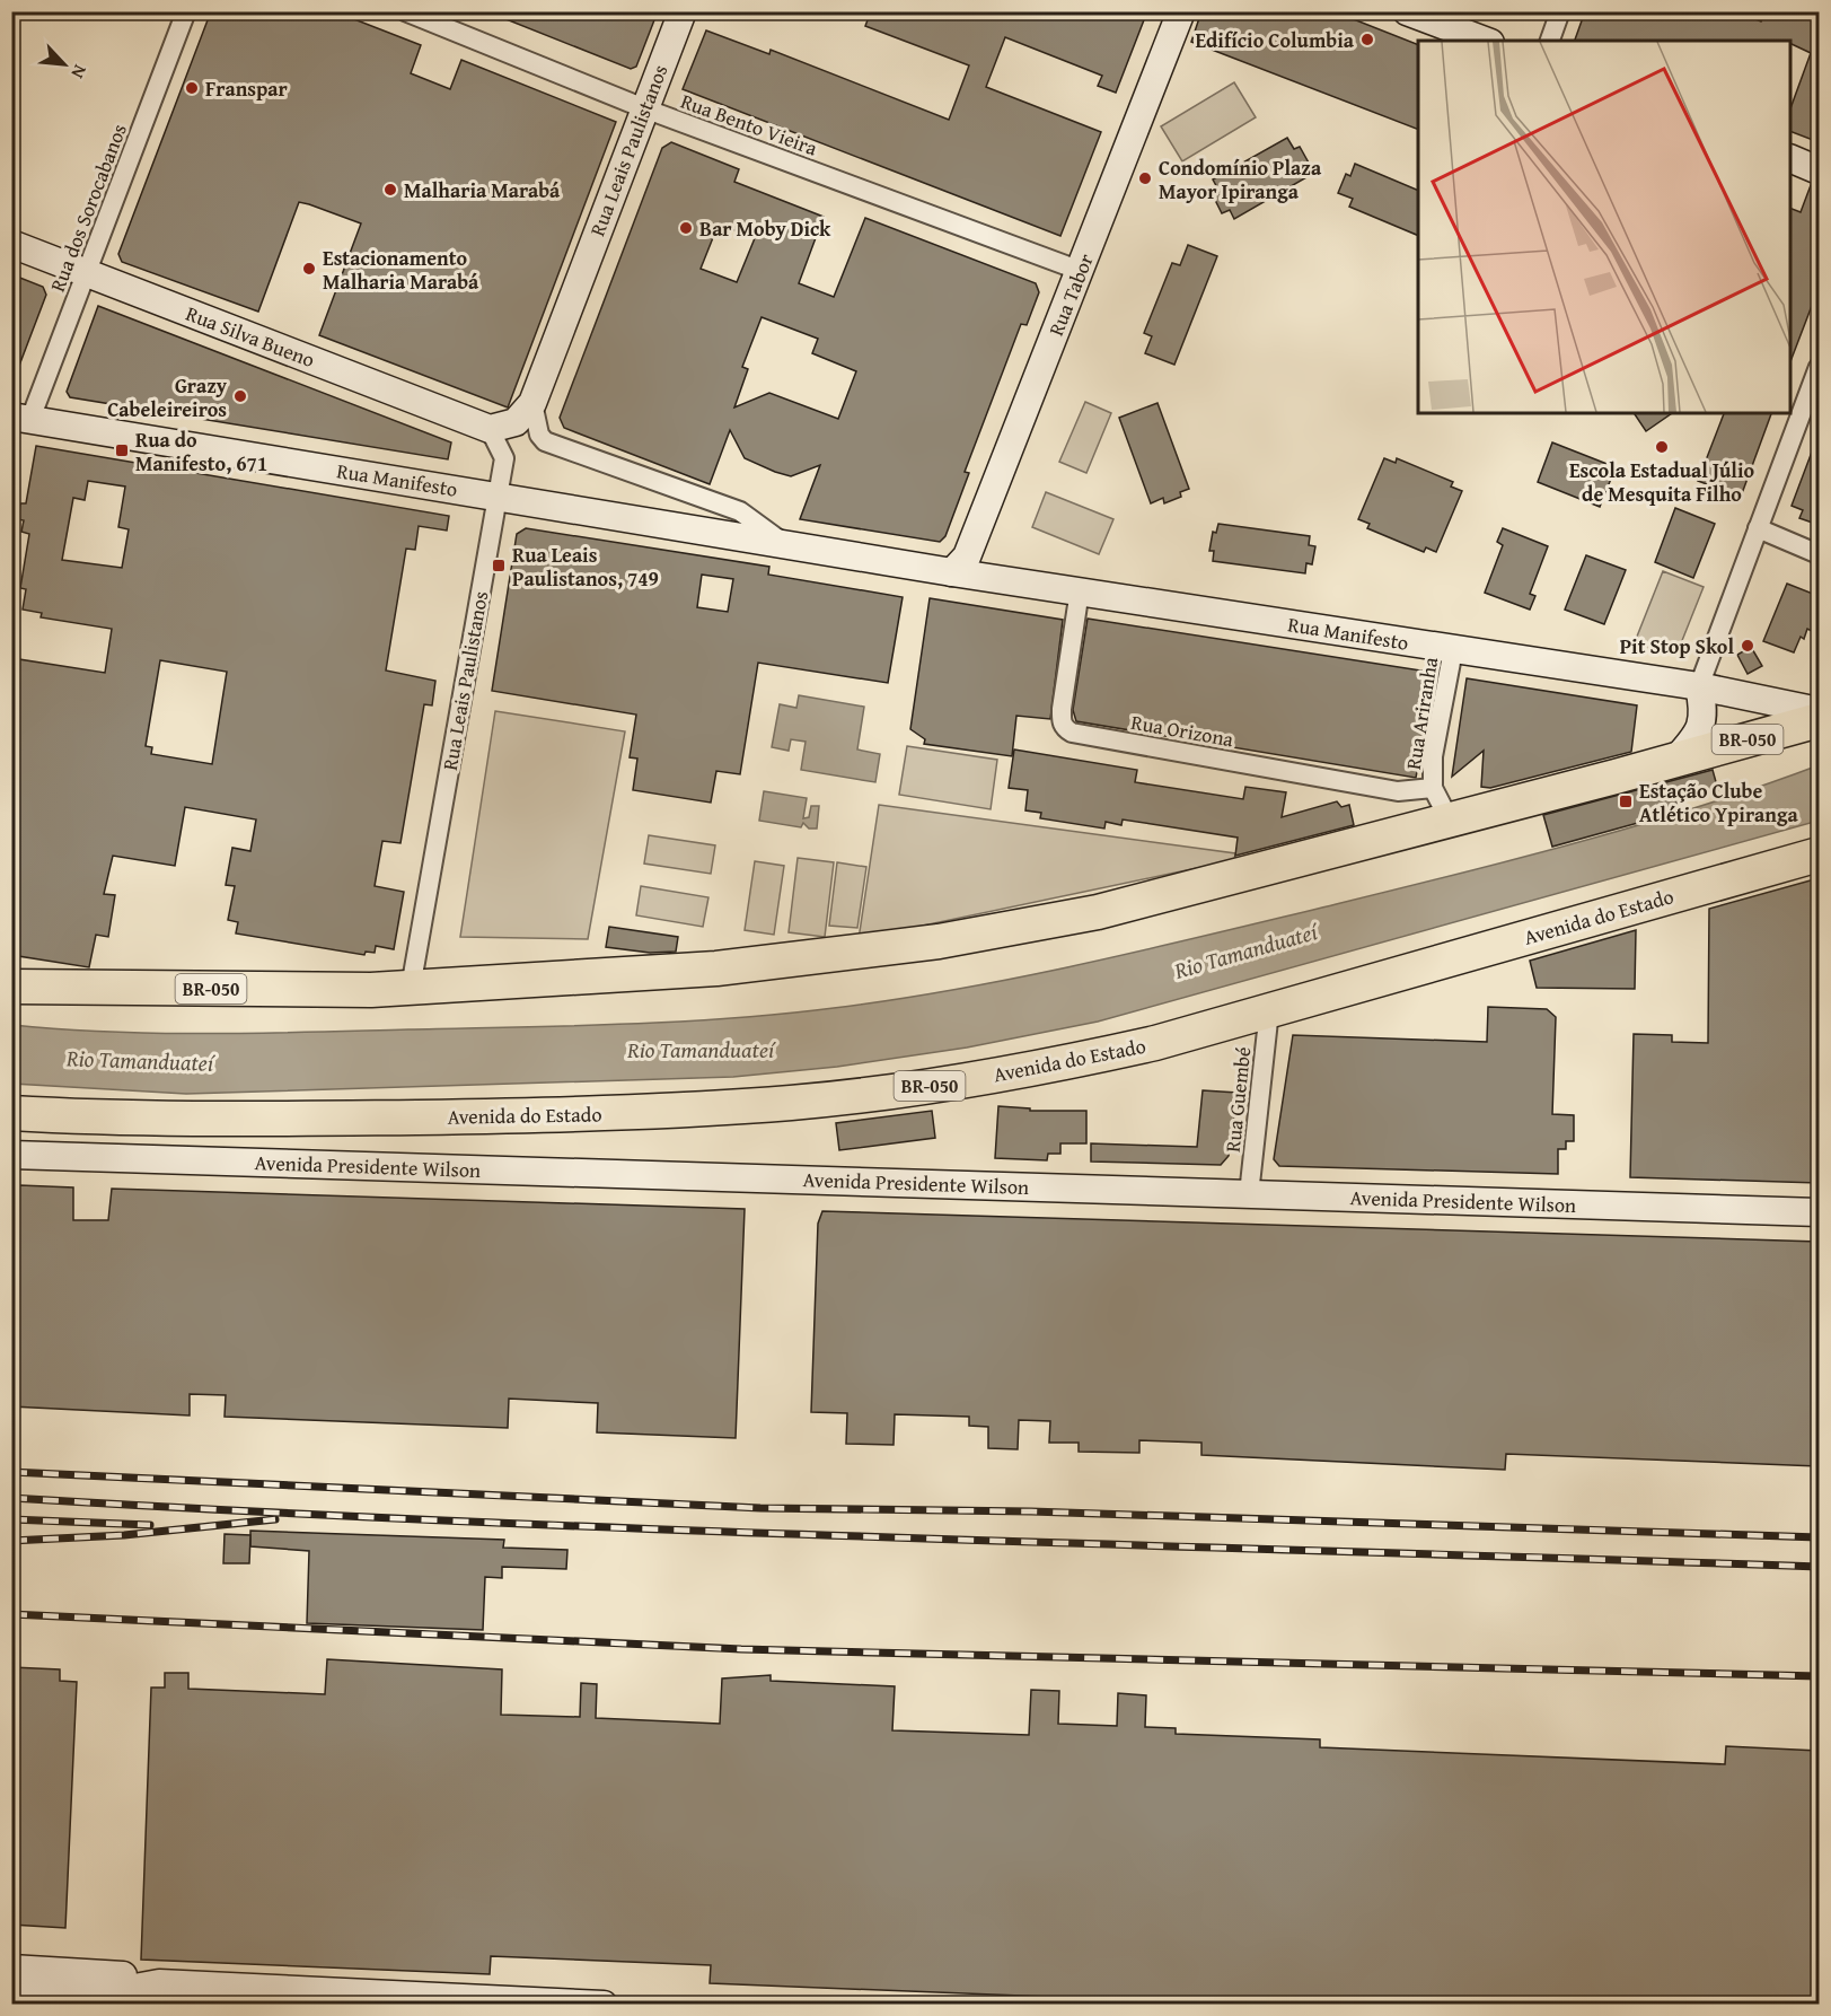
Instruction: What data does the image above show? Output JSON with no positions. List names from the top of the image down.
{
  "streets": {
    "highway": ["BR-050", "Avenida do Estado"],
    "main road": [
      "Rua Leais Paulistanos",
      "Rua Tabor",
      "Rua Silva Bueno",
      "Rua Manifesto",
      "Avenida Presidente Wilson"
    ],
    "street": [
      "Rua Bento Vieira",
      "Rua dos Sorocabanos",
      "Rua Ariranha",
      "Rua Orizona",
      "Rua Guembé"
    ]
  },
  "crossings": [
    ["Rua Bento Vieira", "Rua Leais Paulistanos"],
    ["Rua Bento Vieira", "Rua Tabor"],
    ["Rua Leais Paulistanos", "Rua Silva Bueno"],
    ["Rua Leais Paulistanos", "Rua Manifesto"],
    ["Rua Leais Paulistanos", "BR-050"],
    ["Rua dos Sorocabanos", "Rua Silva Bueno"],
    ["Rua dos Sorocabanos", "Rua Manifesto"],
    ["Rua Tabor", "Rua Manifesto"],
    ["Rua Manifesto", "Rua Ariranha"],
    ["Rua Manifesto", "Rua Orizona"],
    ["Rua Ariranha", "Rua Orizona"],
    ["Rua Ariranha", "BR-050"],
    ["Avenida do Estado", "Rua Guembé"],
    ["Rua Guembé", "Avenida Presidente Wilson"]
  ],
  "water": ["Rio Tamanduateí"],
  "places": {
    "other": [
      "Edifício Columbia",
      "Franspar",
      "Condomínio Plaza Mayor Ipiranga",
      "Malharia Marabá",
      "Bar Moby Dick",
      "Estacionamento Malharia Marabá",
      "Grazy Cabeleireiros",
      "Escola Estadual Júlio de Mesquita Filho",
      "Pit Stop Skol"
    ],
    "transit": ["Rua do Manifesto, 671", "Rua Leais Paulistanos, 749", "Estação Clube Atlético Ypiranga"]
  },
  "north": "bottom right"
}
